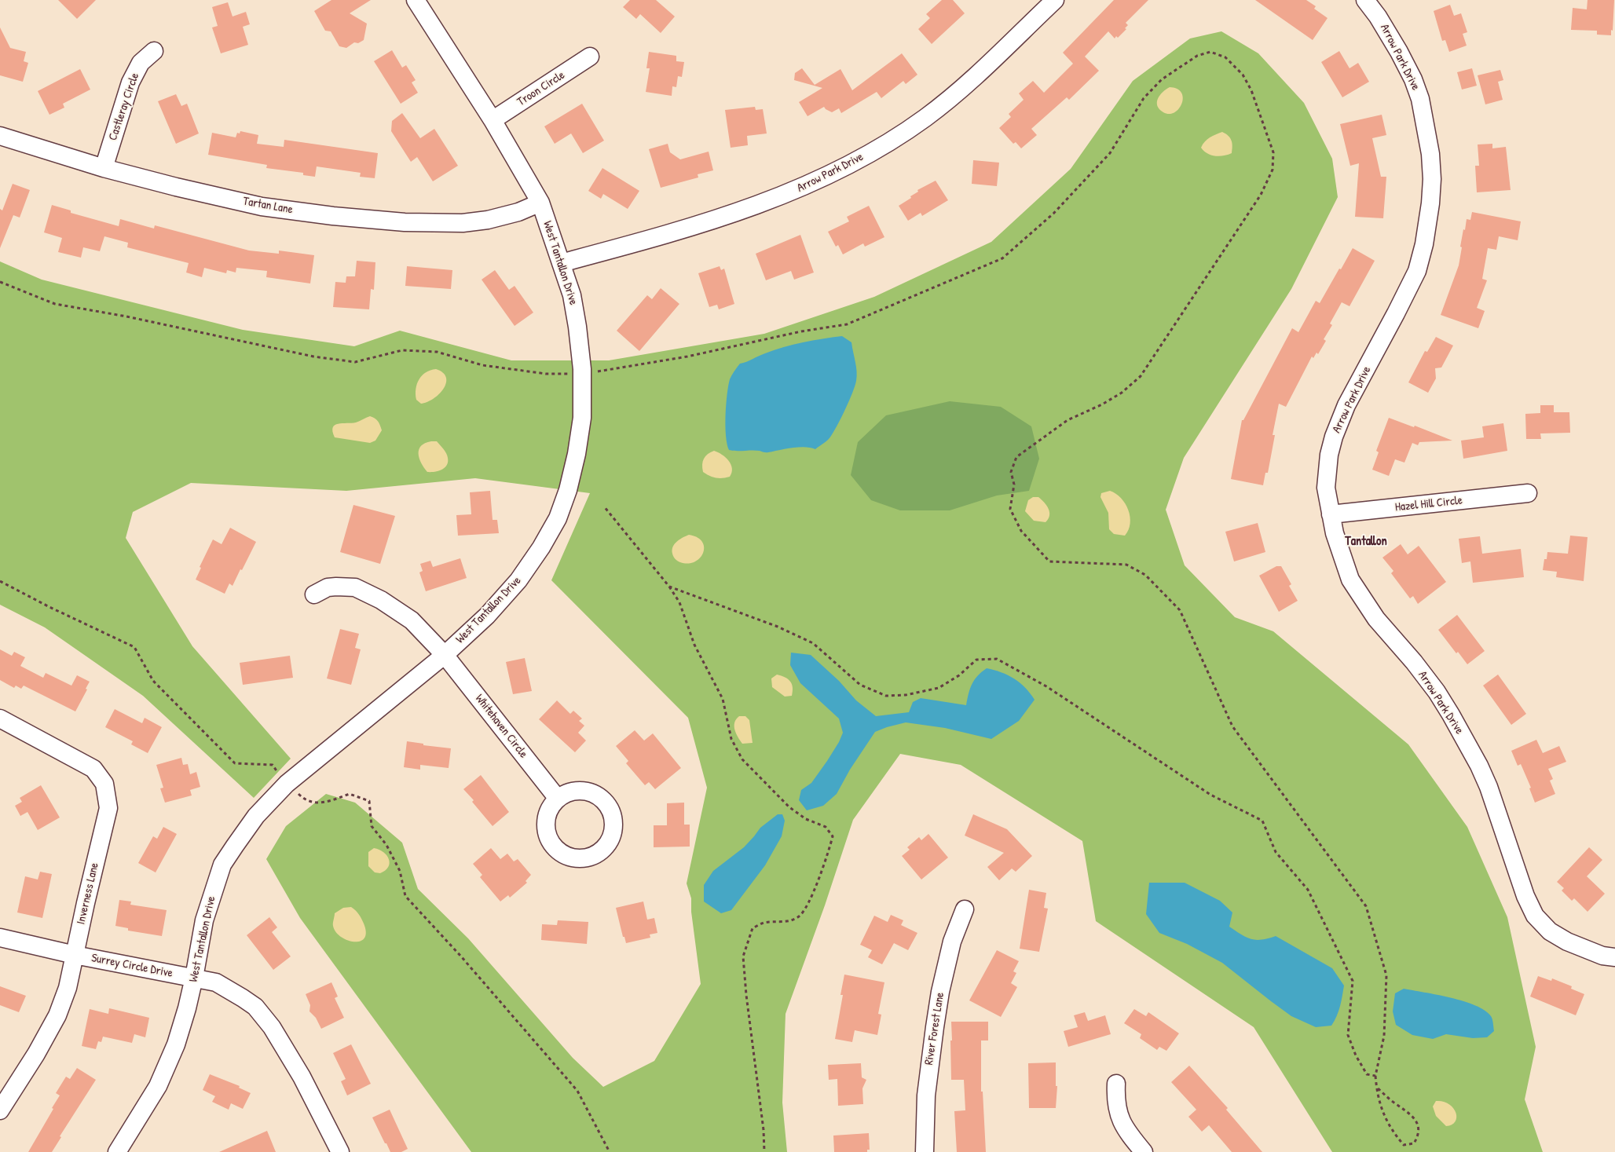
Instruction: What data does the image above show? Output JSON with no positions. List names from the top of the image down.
{
  "streets": {
    "street": [
      "Arrow Park Drive",
      "Troon Circle",
      "Castleray Circle",
      "Tartan Lane",
      "West Tantallon Drive",
      "Hazel Hill Circle",
      "Whitehaven Circle",
      "Inverness Lane",
      "Surrey Circle Drive",
      "River Forest Lane"
    ]
  },
  "crossings": [
    ["Arrow Park Drive", "West Tantallon Drive"],
    ["Arrow Park Drive", "Hazel Hill Circle"],
    ["Troon Circle", "West Tantallon Drive"],
    ["Castleray Circle", "Tartan Lane"],
    ["Tartan Lane", "West Tantallon Drive"],
    ["West Tantallon Drive", "Whitehaven Circle"],
    ["West Tantallon Drive", "Surrey Circle Drive"],
    ["Inverness Lane", "Surrey Circle Drive"]
  ],
  "districts": ["Tantallon"]
}
